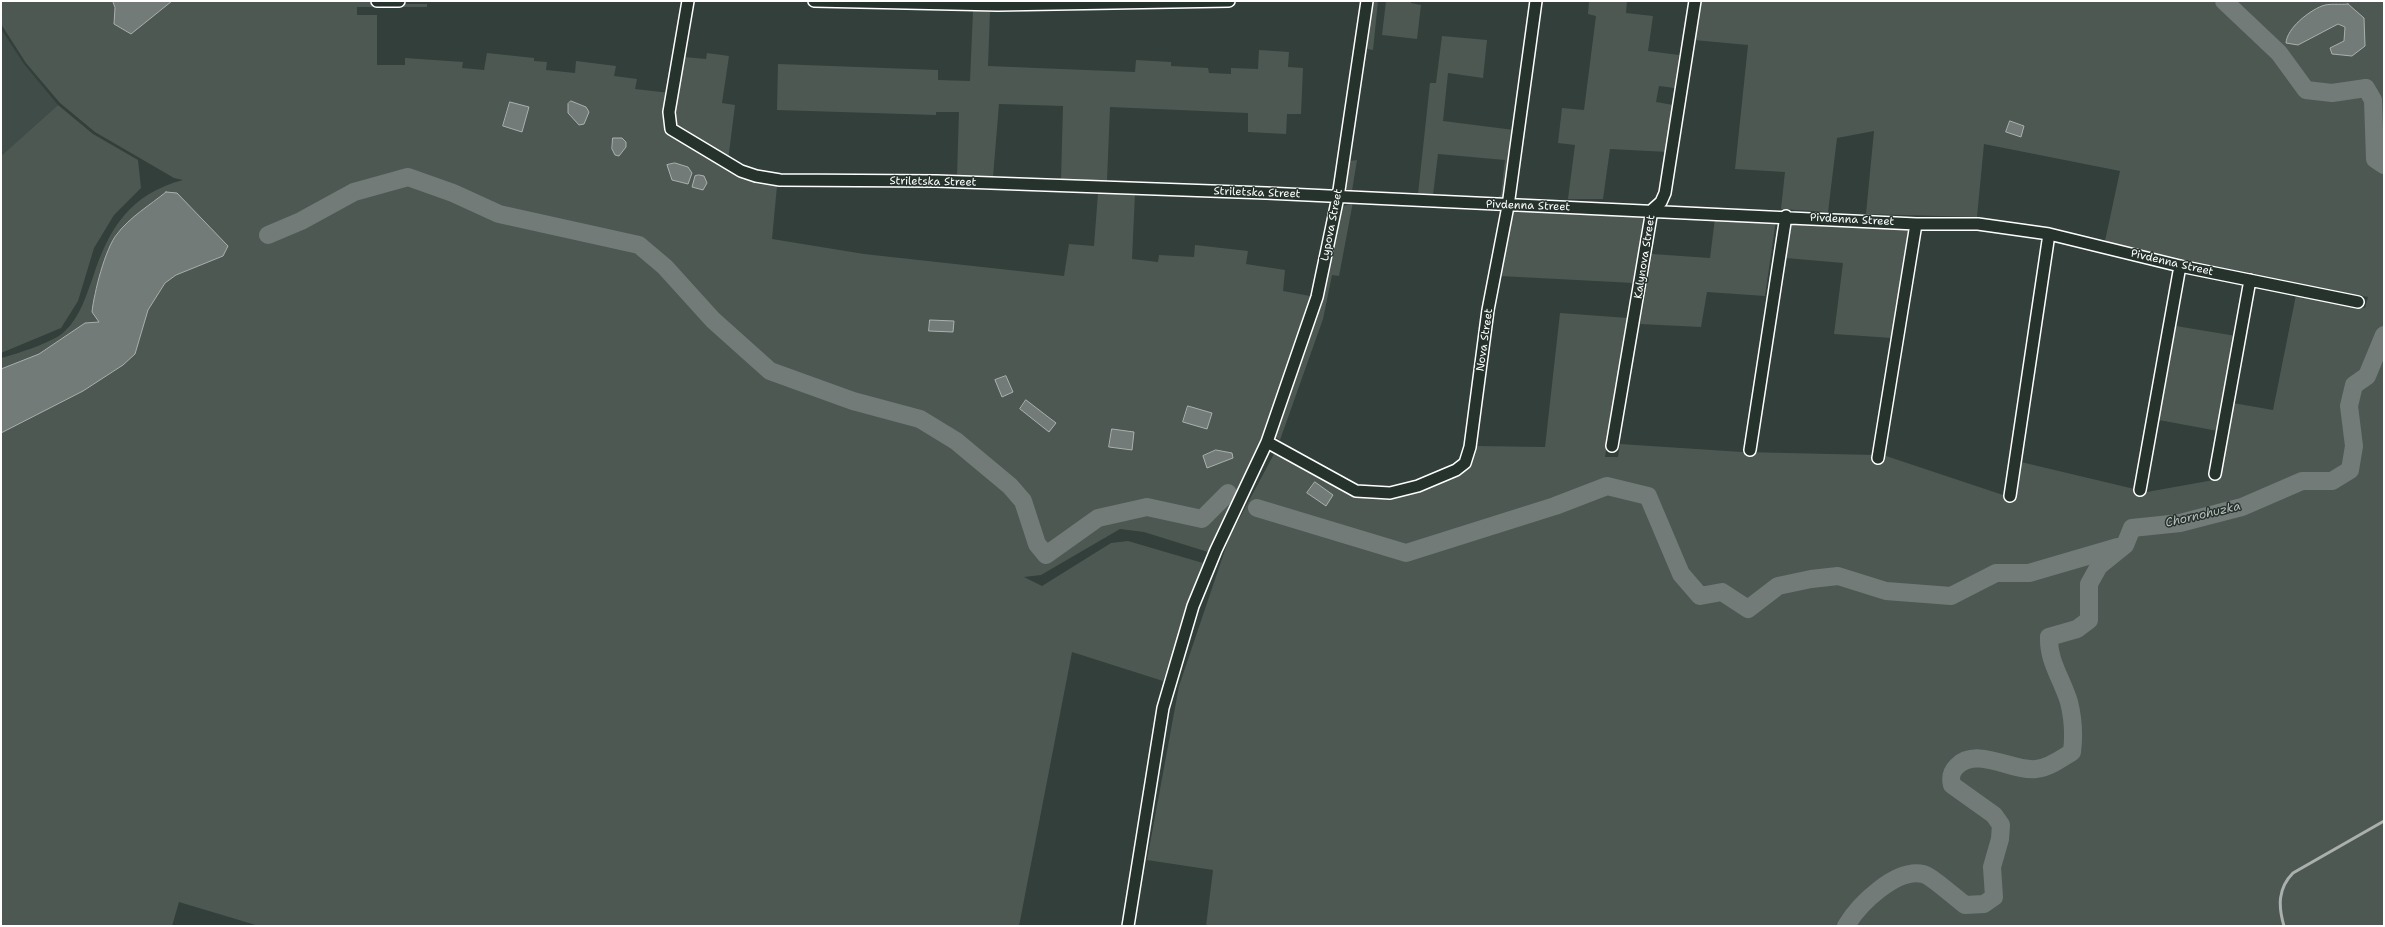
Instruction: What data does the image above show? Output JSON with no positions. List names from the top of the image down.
{
  "streets": {
    "street": [
      "Striletska Street",
      "Pivdenna Street",
      "Lypova Street",
      "Kalynova Street",
      "Nova Street"
    ]
  },
  "crossings": [
    ["Striletska Street", "Pivdenna Street"],
    ["Striletska Street", "Lypova Street"],
    ["Pivdenna Street", "Lypova Street"],
    ["Pivdenna Street", "Kalynova Street"],
    ["Pivdenna Street", "Nova Street"],
    ["Lypova Street", "Nova Street"]
  ],
  "water": ["Chornohuzka"]
}
